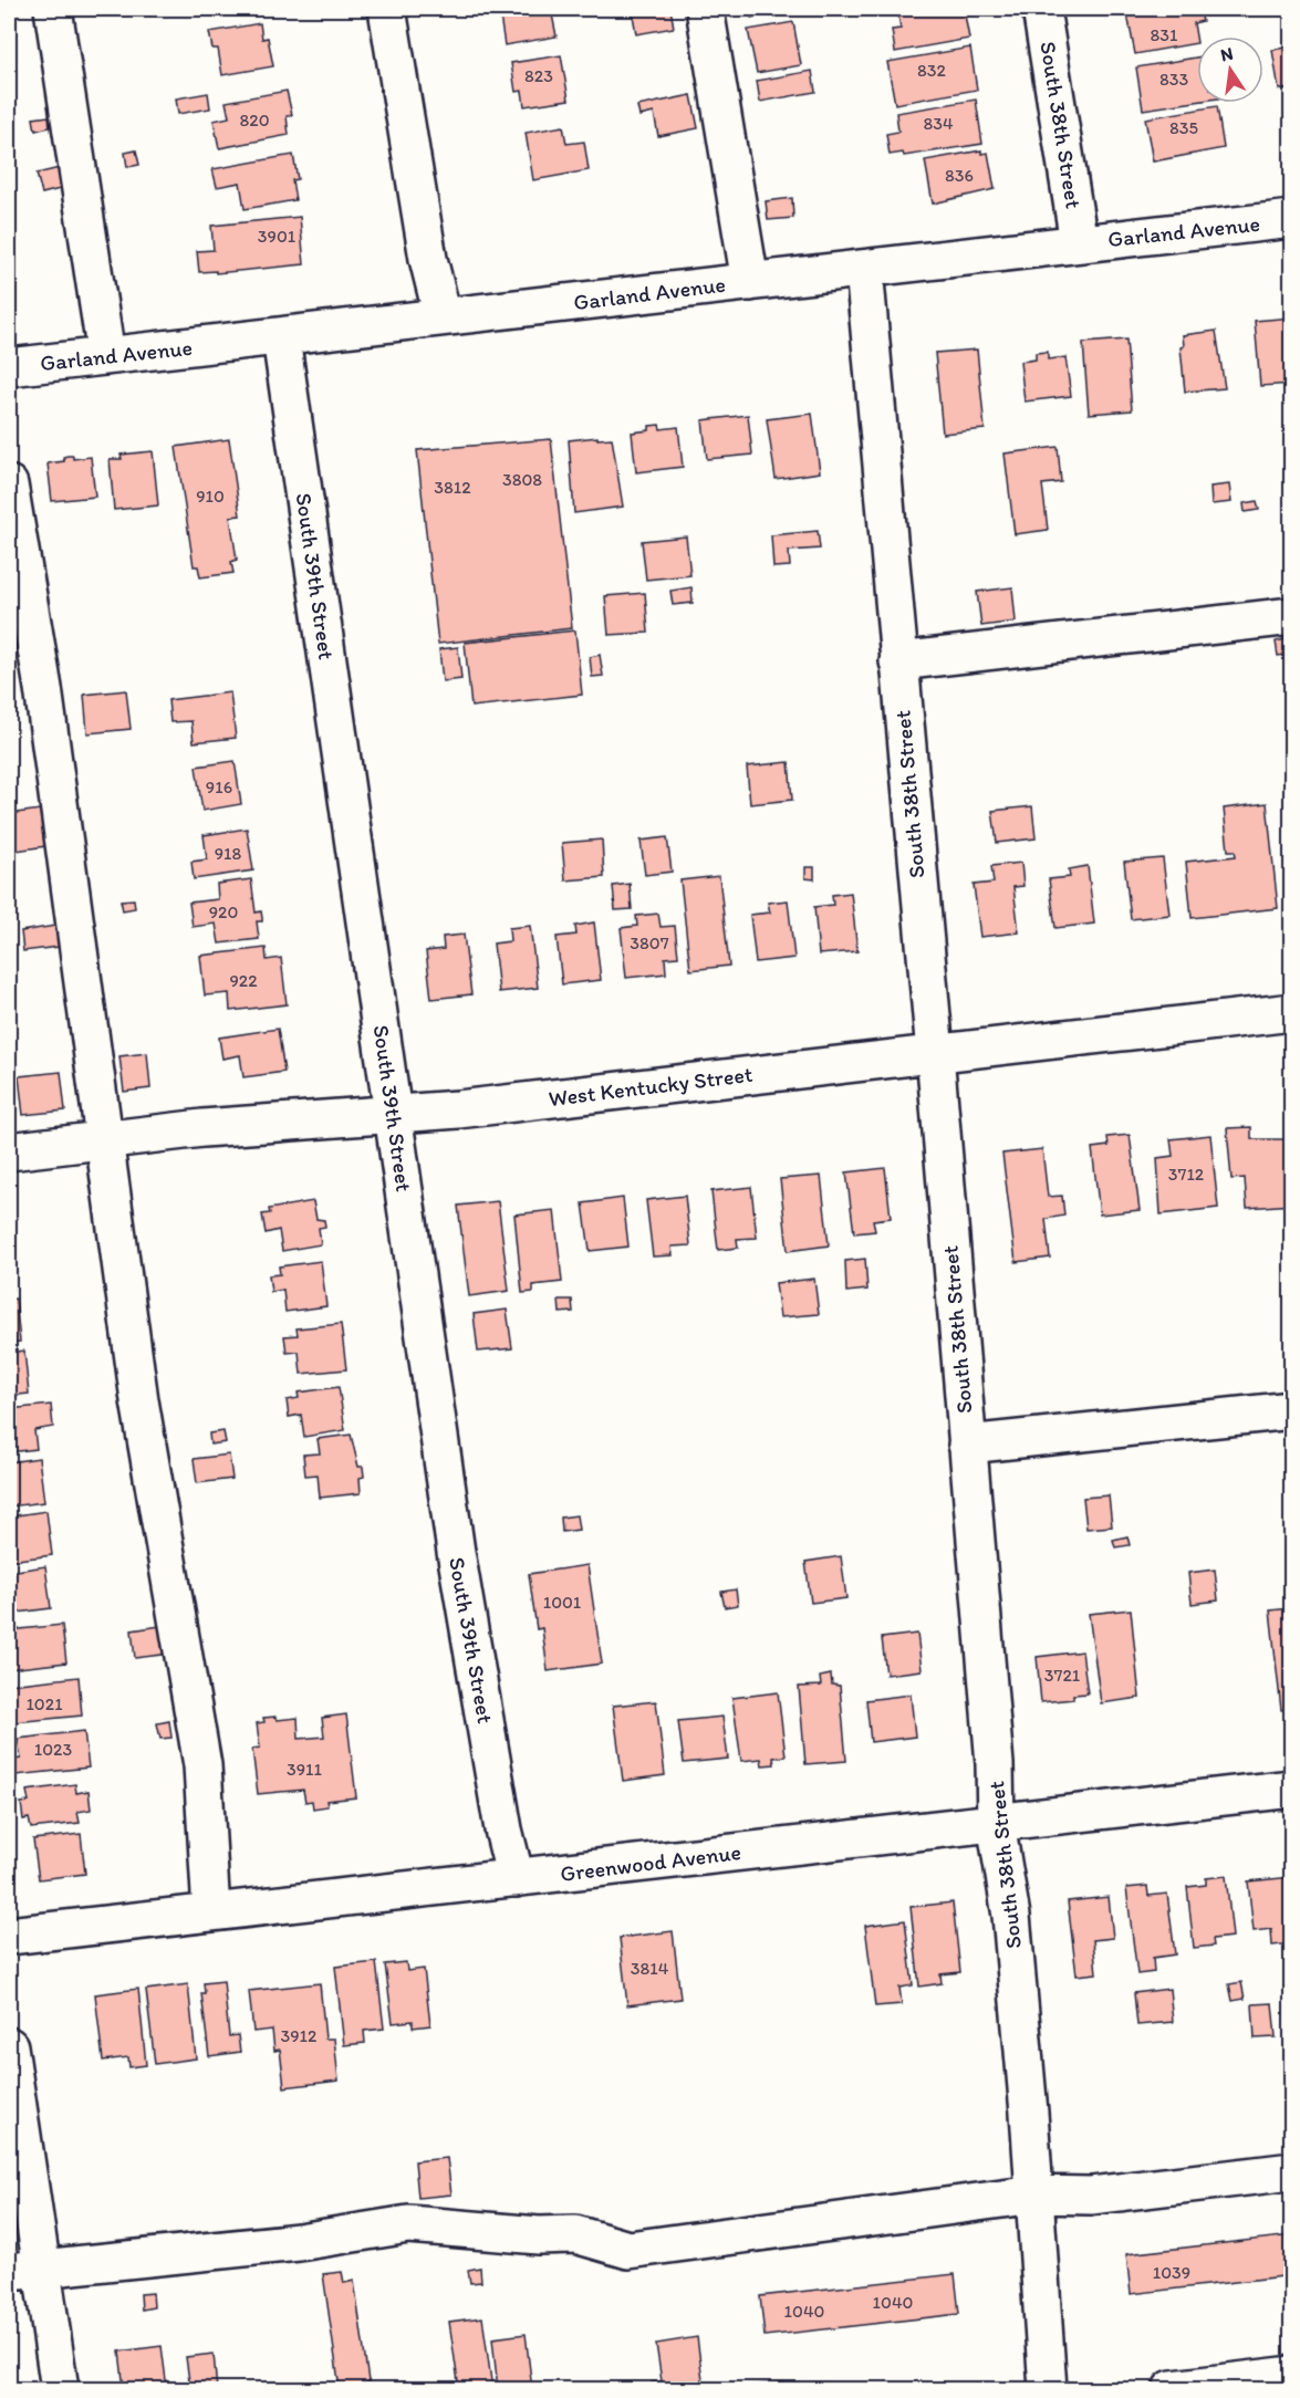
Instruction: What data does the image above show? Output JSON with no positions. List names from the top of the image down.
{
  "streets": {
    "street": [
      "South 38th Street",
      "Garland Avenue",
      "South 39th Street",
      "West Kentucky Street",
      "Greenwood Avenue"
    ]
  },
  "crossings": [
    ["South 38th Street", "Garland Avenue"],
    ["South 38th Street", "West Kentucky Street"],
    ["South 38th Street", "Greenwood Avenue"],
    ["Garland Avenue", "South 39th Street"],
    ["South 39th Street", "West Kentucky Street"],
    ["South 39th Street", "Greenwood Avenue"]
  ],
  "house_numbers": [
    "831",
    "832",
    "823",
    "833",
    "820",
    "834",
    "835",
    "836",
    "3901",
    "3808",
    "3812",
    "910",
    "916",
    "918",
    "920",
    "3807",
    "922",
    "3712",
    "1001",
    "3721",
    "1021",
    "1023",
    "3911",
    "3814",
    "3912",
    "1039",
    "1040",
    "1040"
  ],
  "north": "top"
}
